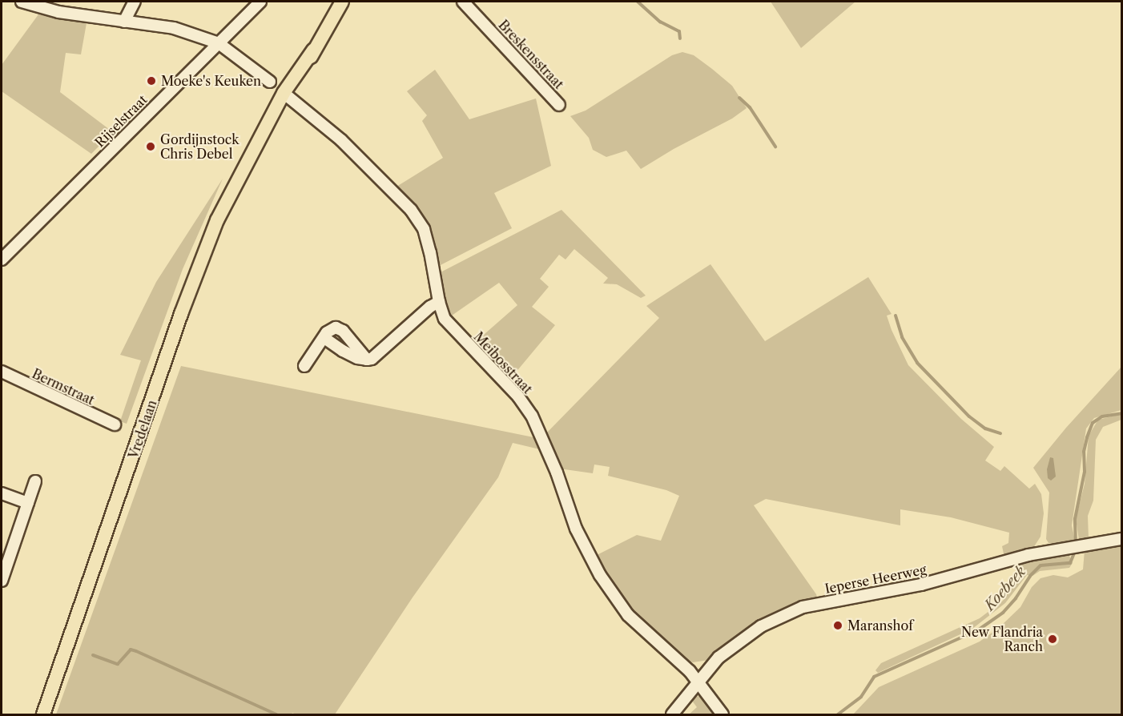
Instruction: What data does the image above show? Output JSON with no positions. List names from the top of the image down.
{
  "streets": {
    "main road": ["Vredelaan"],
    "street": [
      "Breskensstraat",
      "Rijselstraat",
      "Meibosstraat",
      "Bermstraat",
      "Ieperse Heerweg"
    ]
  },
  "crossings": [
    ["Meibosstraat", "Vredelaan"],
    ["Meibosstraat", "Ieperse Heerweg"]
  ],
  "water": ["Koebeek"],
  "places": [
    "Moeke's Keuken",
    "Gordijnstock Chris Debel",
    "Maranshof",
    "New Flandria Ranch"
  ]
}
